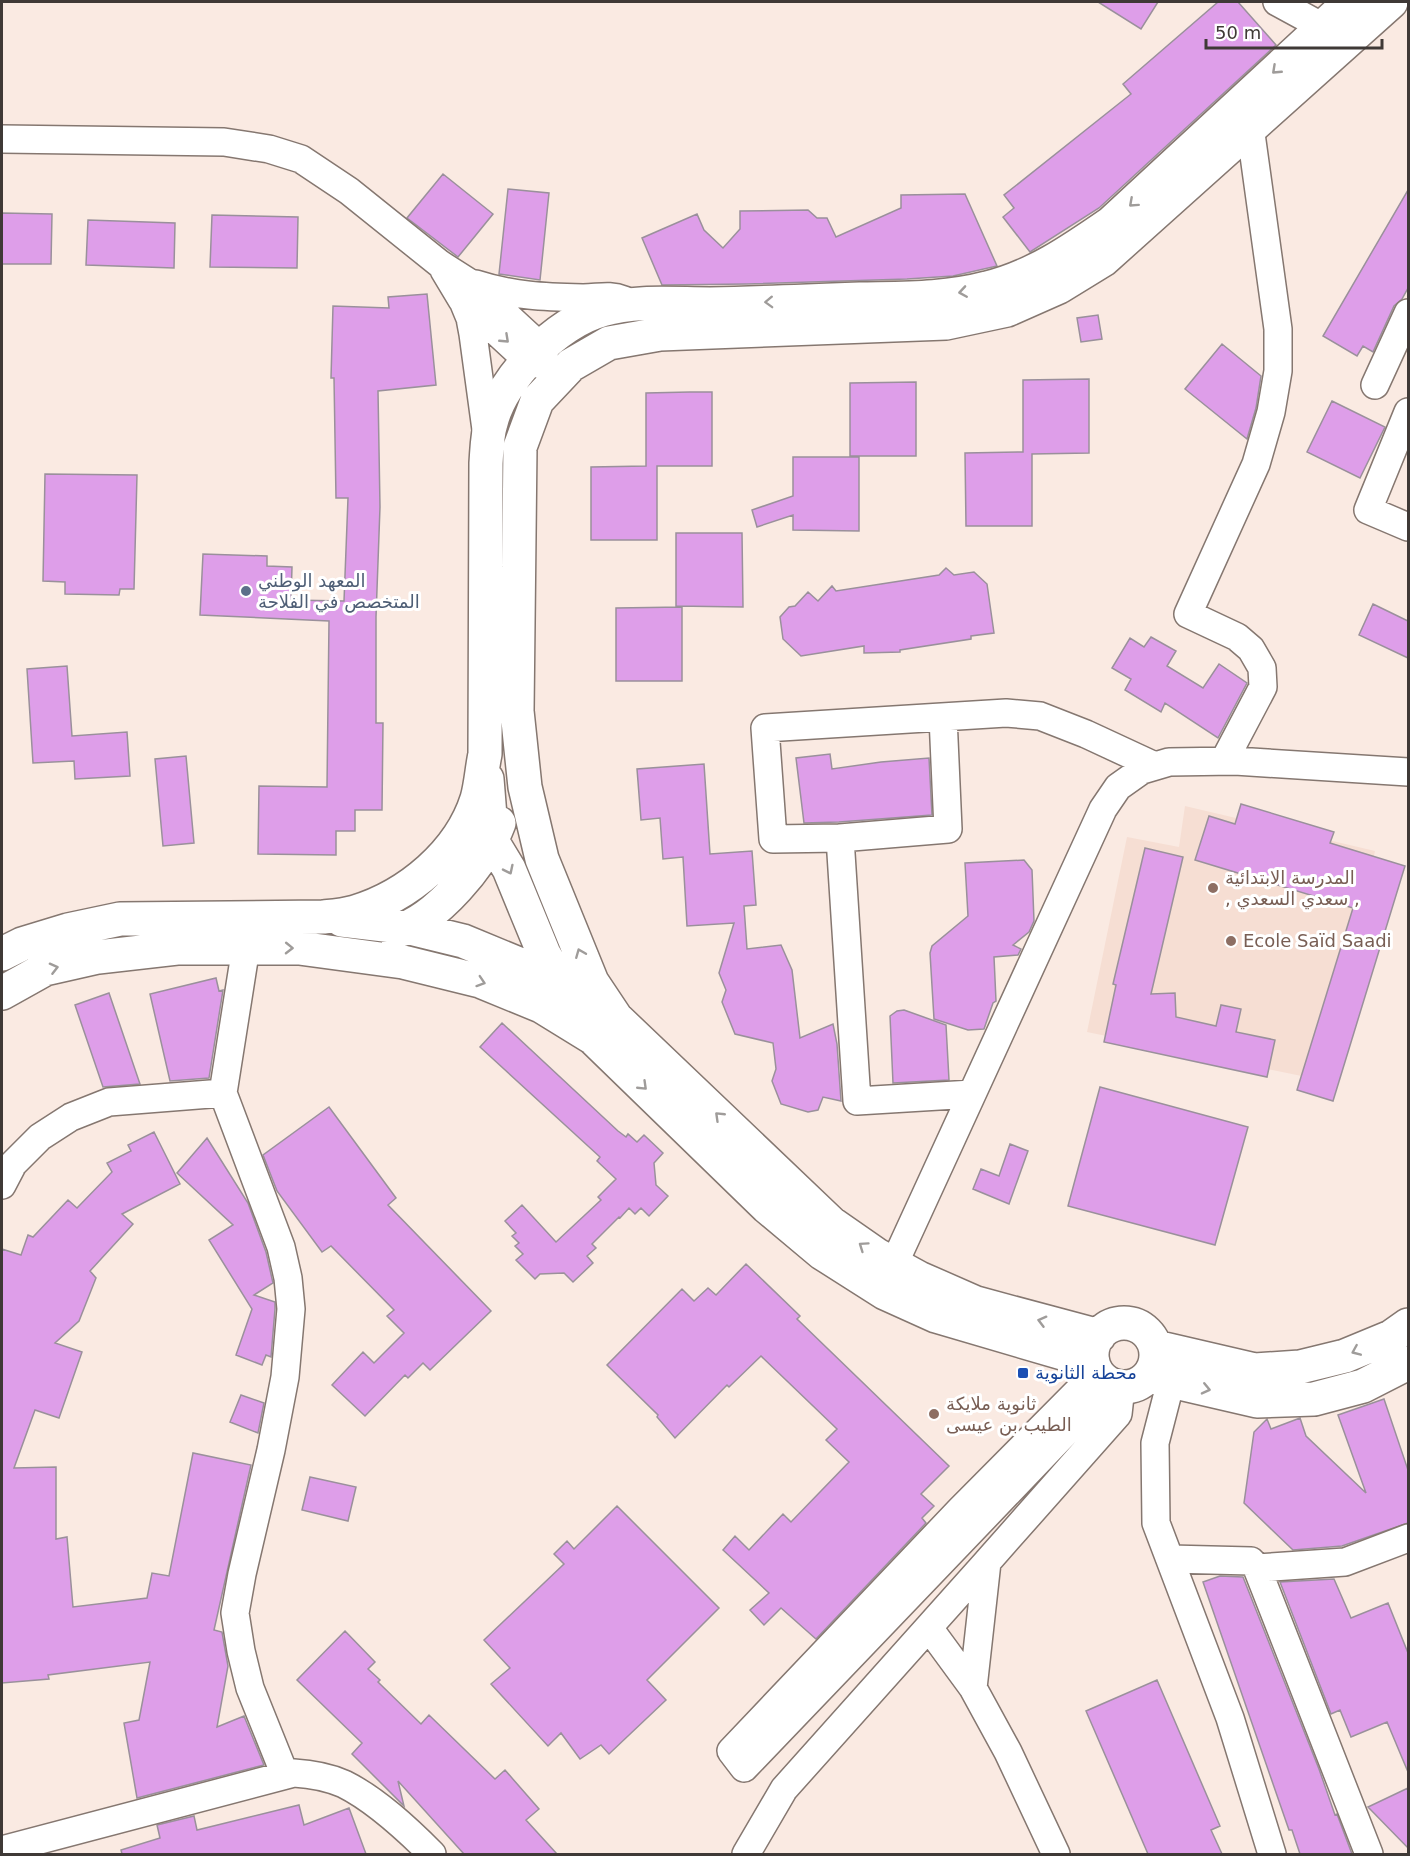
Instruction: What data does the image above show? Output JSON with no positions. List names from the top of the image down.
{
  "places": {
    "other": [
      "المعهد الوطني المتخصص في الفلاحة",
      "المدرسة الابتدائية , سعدي السعدي ,",
      "Ecole Saïd Saadi",
      "ثانوية ملايكة الطيب بن عيسى"
    ],
    "transit": ["محطة الثانوية"]
  },
  "scale_bar": "50 m"
}
